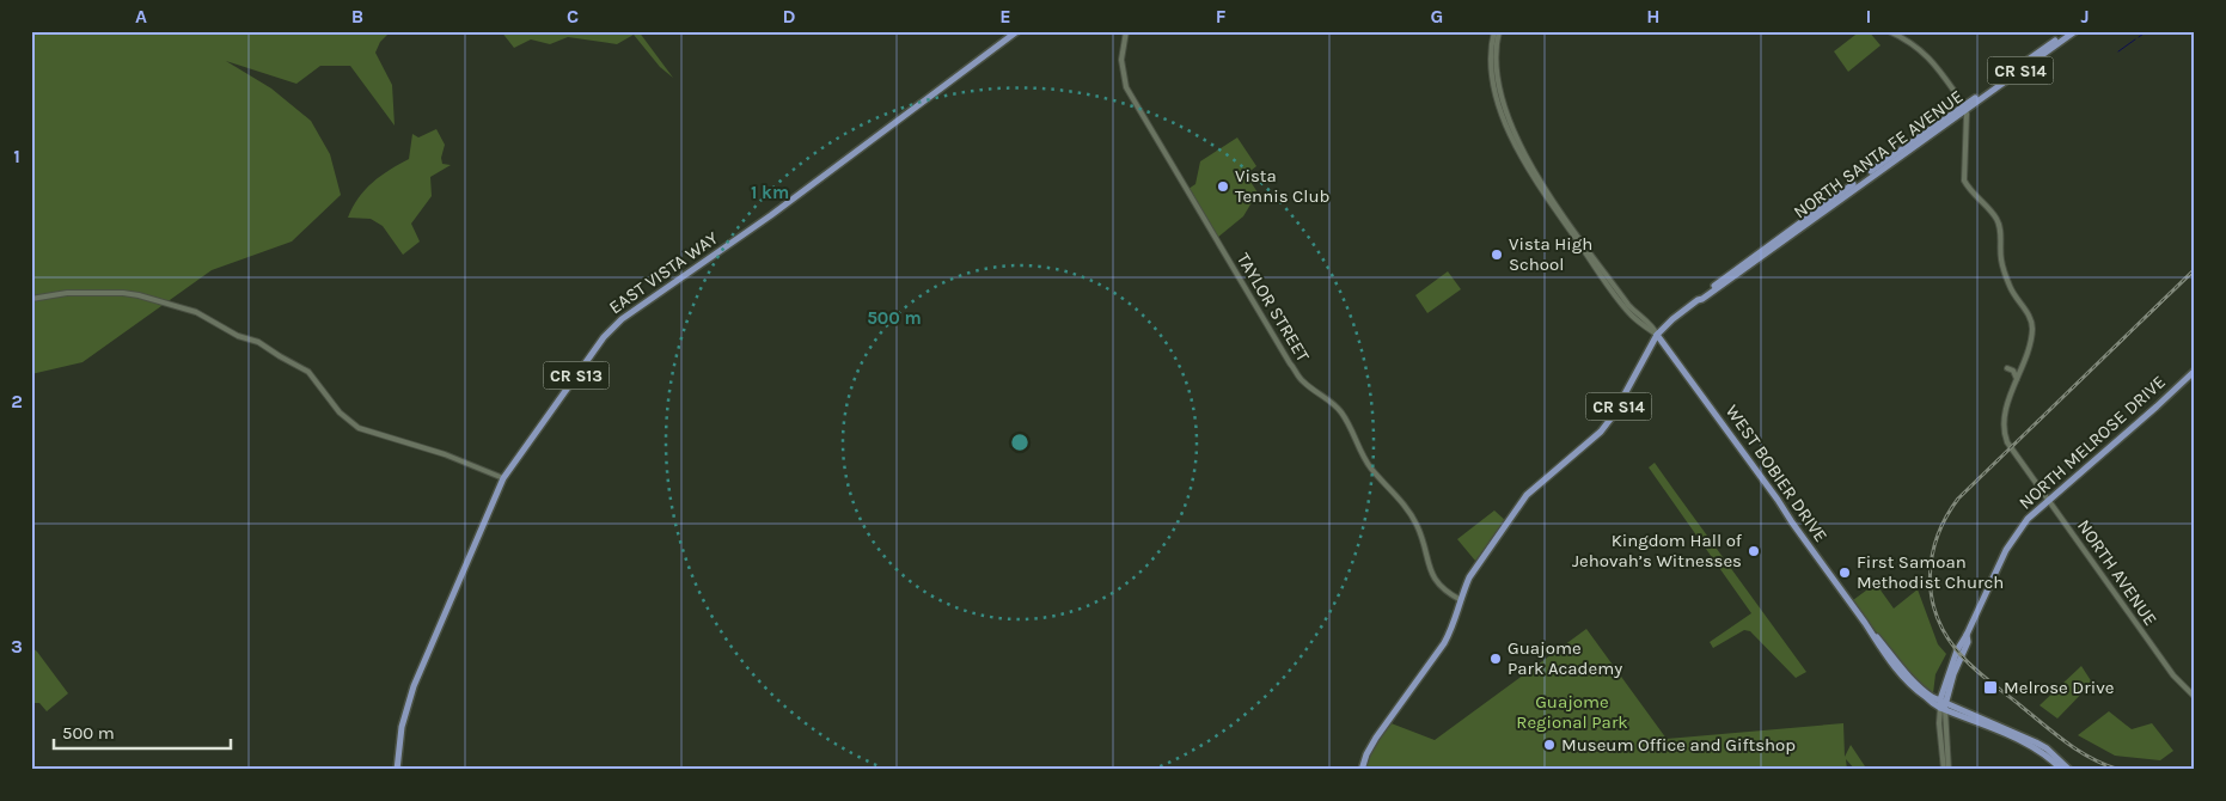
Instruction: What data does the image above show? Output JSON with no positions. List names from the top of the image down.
{
  "streets": {
    "main road": [
      "CR S14",
      "NORTH SANTA FE AVENUE",
      "EAST VISTA WAY",
      "TAYLOR STREET",
      "CR S13",
      "NORTH MELROSE DRIVE",
      "WEST BOBIER DRIVE",
      "NORTH AVENUE"
    ]
  },
  "crossings": [
    ["NORTH SANTA FE AVENUE", "TAYLOR STREET"],
    ["NORTH SANTA FE AVENUE", "WEST BOBIER DRIVE"],
    ["NORTH SANTA FE AVENUE", "NORTH AVENUE"],
    ["NORTH MELROSE DRIVE", "WEST BOBIER DRIVE"],
    ["NORTH MELROSE DRIVE", "NORTH AVENUE"]
  ],
  "parks": ["Guajome Regional Park"],
  "places": {
    "other": [
      "Vista Tennis Club",
      "Vista High School",
      "Kingdom Hall of Jehovah’s Witnesses",
      "First Samoan Methodist Church",
      "Guajome Park Academy",
      "Museum Office and Giftshop"
    ],
    "transit": ["Melrose Drive"]
  },
  "scale_bar": "500 m",
  "grid": {
    "columns": [
      "A",
      "B",
      "C",
      "D",
      "E",
      "F",
      "G",
      "H",
      "I",
      "J"
    ],
    "rows": ["1", "2", "3"]
  },
  "rings": ["1 km", "500 m"]
}
